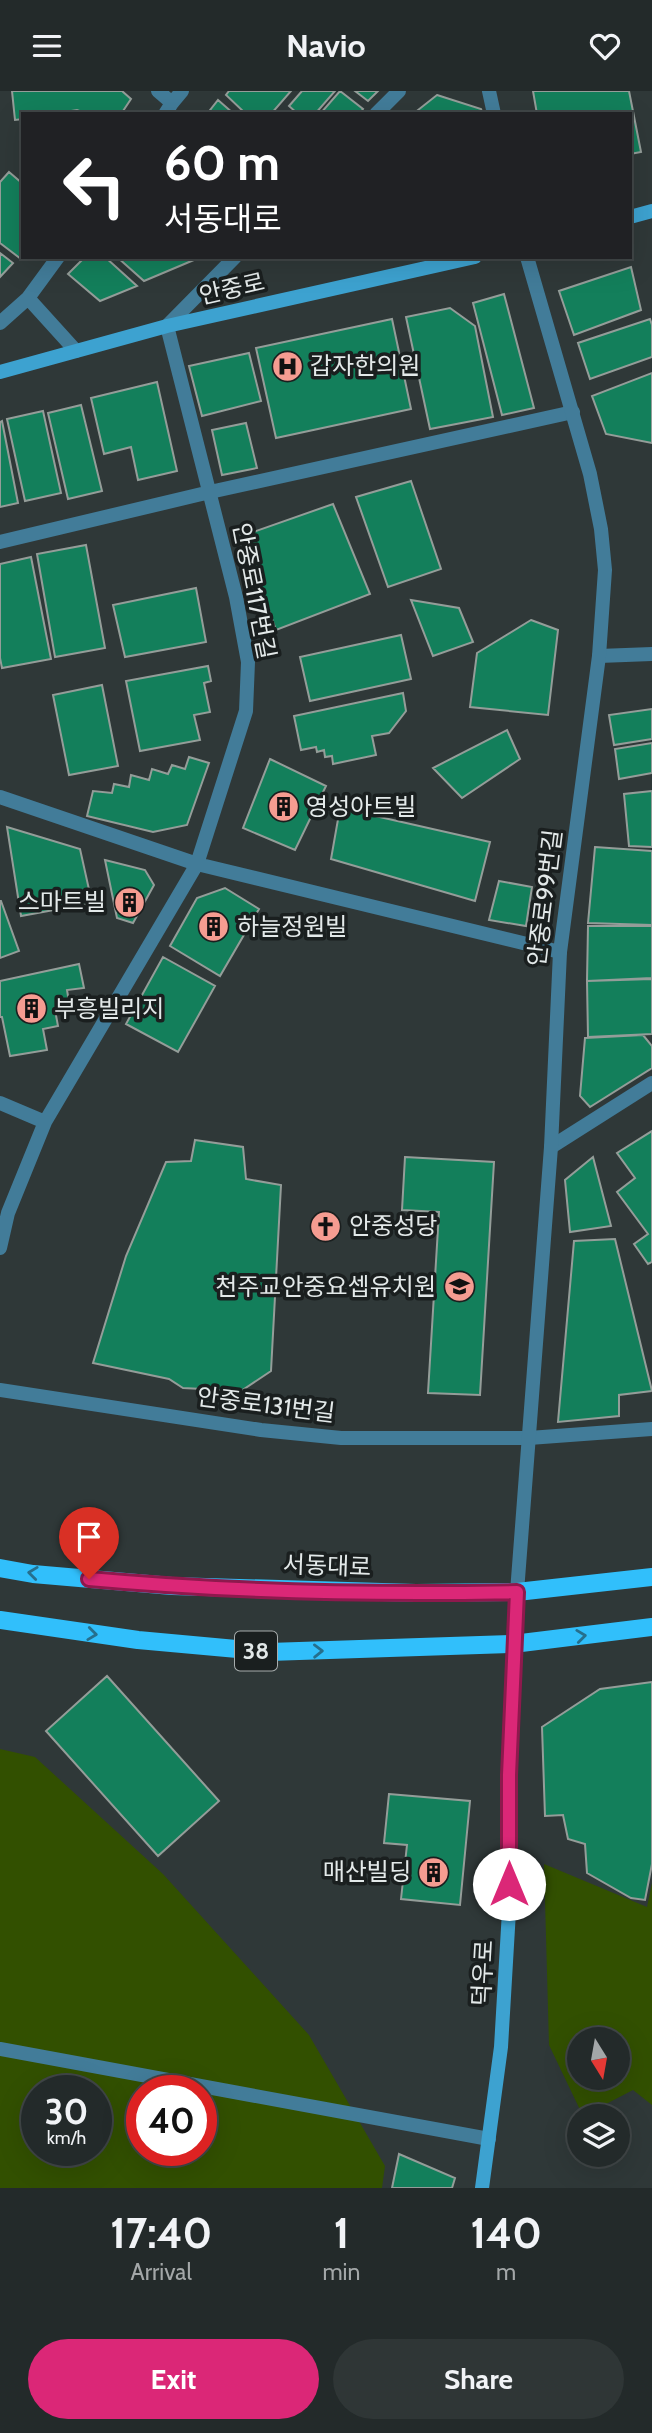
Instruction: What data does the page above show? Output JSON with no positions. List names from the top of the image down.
{
  "streets": {
    "main road": ["서동대로", "38"],
    "street": [
      "안중로",
      "안중로117번길",
      "안중로99번길",
      "안중로131번길",
      "덕우로"
    ]
  },
  "crossings": [
    ["안중로", "안중로117번길"],
    ["안중로99번길", "안중로131번길"],
    ["안중로99번길", "서동대로"],
    ["안중로99번길", "덕우로"],
    ["서동대로", "덕우로"],
    ["38", "덕우로"]
  ],
  "places": {
    "hospital": ["갑자한의원"],
    "building": [
      "영성아트빌",
      "스마트빌",
      "하늘정원빌",
      "부흥빌리지",
      "매산빌딩"
    ],
    "church": ["안중성당"],
    "school or university": ["천주교안중요셉유치원"]
  },
  "north": "bottom",
  "page": {
    "header": "Navio",
    "turn": ["60 m", "서동대로"],
    "speed": "30 km/h",
    "limit": "40",
    "eta": [
      "17:40",
      "Arrival",
      "1",
      "min",
      "140",
      "m"
    ],
    "buttons": ["Exit", "Share"]
  }
}
